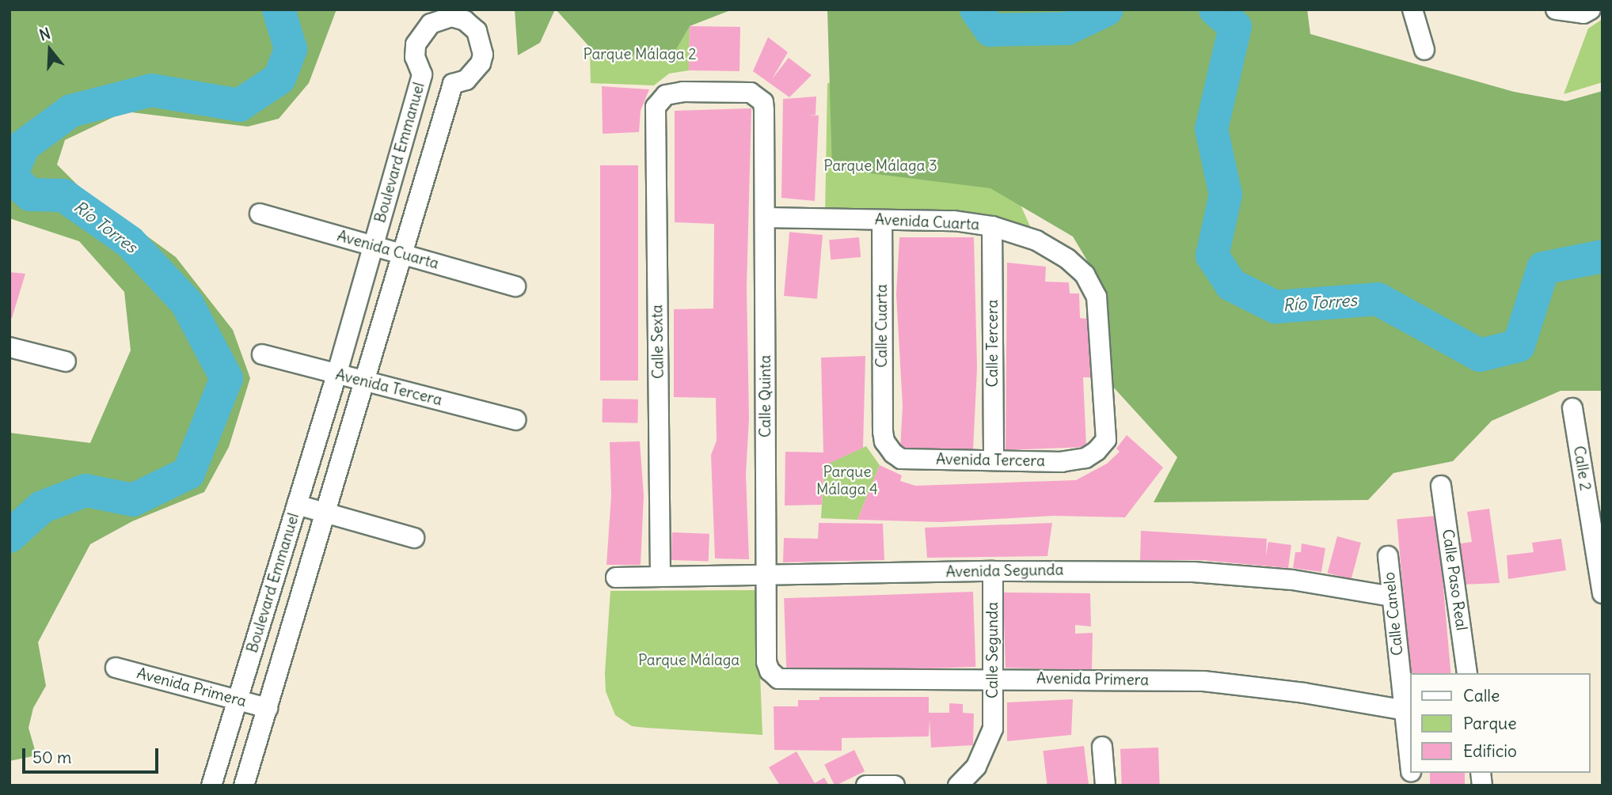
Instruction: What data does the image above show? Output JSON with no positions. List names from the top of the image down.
{
  "streets": {
    "street": [
      "Boulevard Emmanuel",
      "Avenida Cuarta",
      "Calle Cuarta",
      "Calle Sexta",
      "Calle Tercera",
      "Avenida Tercera",
      "Calle Quinta",
      "Calle 2",
      "Avenida Segunda",
      "Calle Paso Real",
      "Calle Canelo",
      "Calle Segunda",
      "Avenida Primera"
    ]
  },
  "crossings": [
    ["Boulevard Emmanuel", "Avenida Cuarta"],
    ["Boulevard Emmanuel", "Avenida Tercera"],
    ["Boulevard Emmanuel", "Avenida Primera"],
    ["Avenida Cuarta", "Calle Cuarta"],
    ["Avenida Cuarta", "Calle Tercera"],
    ["Avenida Cuarta", "Avenida Tercera"],
    ["Avenida Cuarta", "Calle Quinta"],
    ["Calle Cuarta", "Avenida Tercera"],
    ["Calle Sexta", "Calle Quinta"],
    ["Calle Sexta", "Avenida Segunda"],
    ["Calle Tercera", "Avenida Tercera"],
    ["Calle Quinta", "Avenida Segunda"],
    ["Calle Quinta", "Avenida Primera"],
    ["Avenida Segunda", "Calle Canelo"],
    ["Avenida Segunda", "Calle Segunda"],
    ["Calle Canelo", "Avenida Primera"],
    ["Calle Segunda", "Avenida Primera"]
  ],
  "water": ["Río Torres"],
  "parks": [
    "Parque Málaga 2",
    "Parque Málaga 3",
    "Parque Málaga 4",
    "Parque Málaga"
  ],
  "legend": ["Calle", "Parque", "Edificio"],
  "scale_bar": "50 m",
  "north": "top"
}
